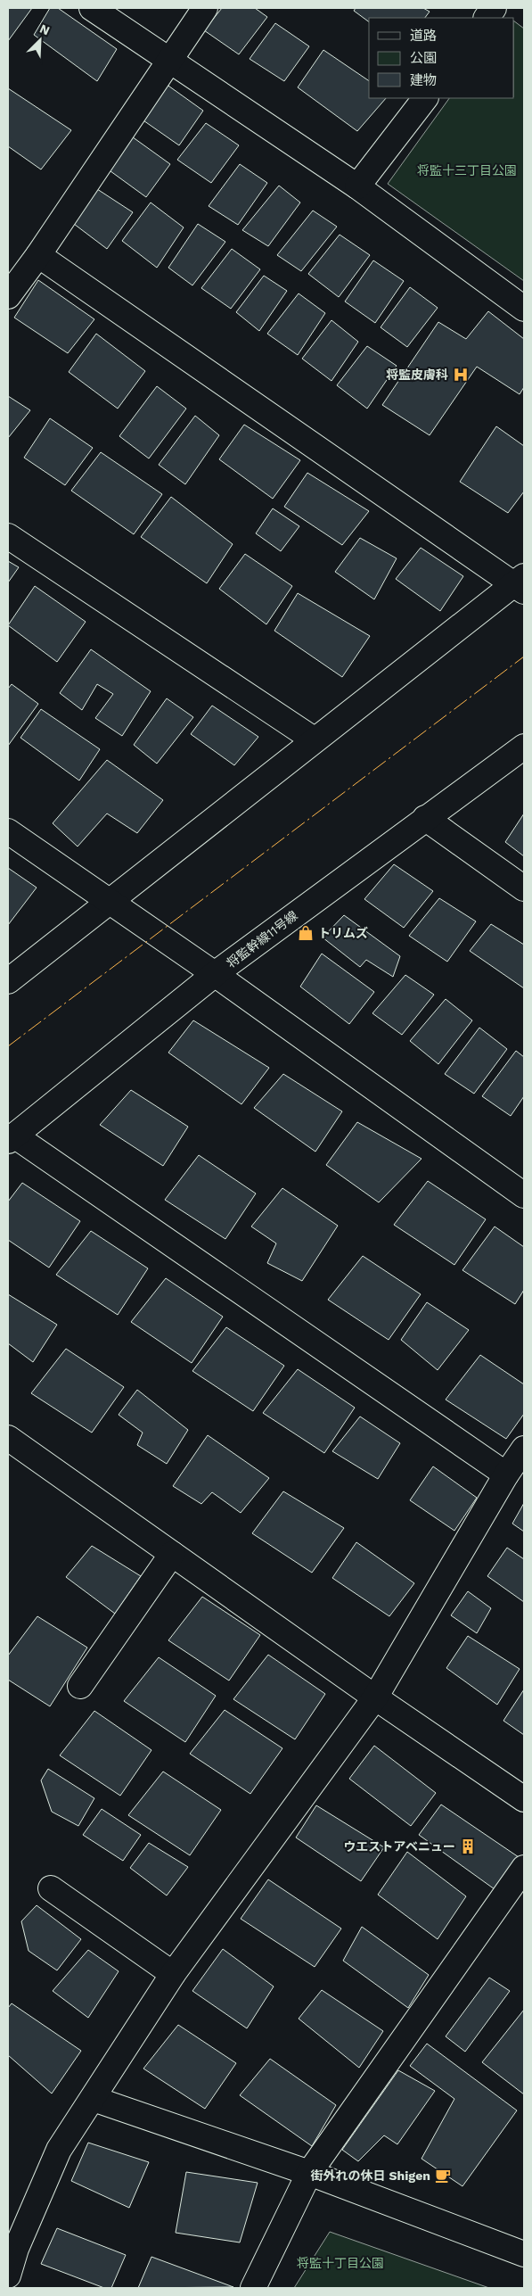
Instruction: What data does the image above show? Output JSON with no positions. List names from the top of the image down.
{
  "streets": {
    "street": ["将監幹線11号線"]
  },
  "parks": ["将監十三丁目公園", "将監十丁目公園"],
  "places": {
    "hospital": ["将監皮膚科"],
    "shop": ["トリムズ"],
    "building": ["ウエストアベニュー"],
    "cafe": ["街外れの休日 Shigen"]
  },
  "legend": ["道路", "公園", "建物"],
  "north": "top right"
}
